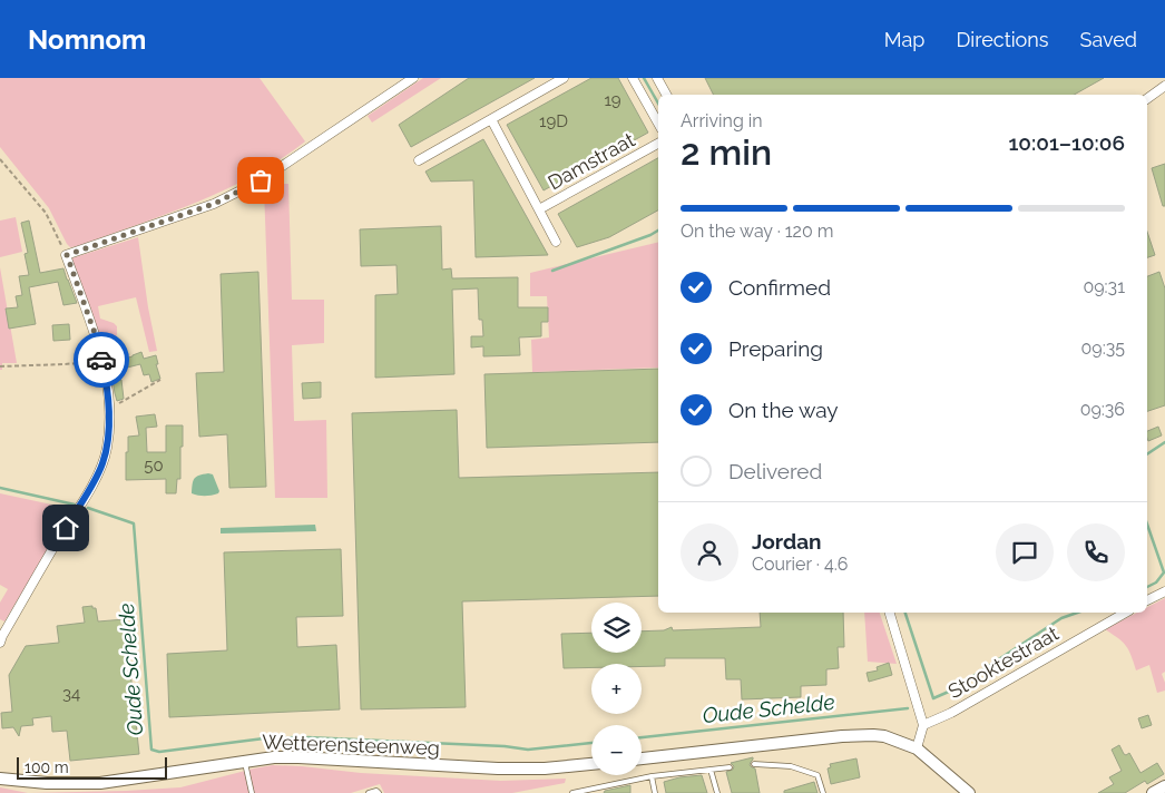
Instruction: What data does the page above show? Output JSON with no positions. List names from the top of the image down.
{
  "streets": {
    "street": ["Damstraat", "Stooktestraat", "Wetterensteenweg"]
  },
  "water": ["Oude Schelde"],
  "house_numbers": [
    "19",
    "19D",
    "50",
    "34"
  ],
  "scale_bar": "100 m",
  "page": {
    "header": "Nomnom",
    "nav": ["Map", "Directions", "Saved"],
    "heading": ["2 min", "Arriving in", "10:01–10:06"],
    "panel": ["Jordan", "Courier · 4.6"],
    "bar": "On the way · 120 m",
    "list": [
      ["Confirmed", "09:31"],
      ["Preparing", "09:35"],
      ["On the way", "09:36"],
      "Delivered"
    ],
    "map_buttons": ["+", "−"],
    "scale": "100 m"
  }
}
